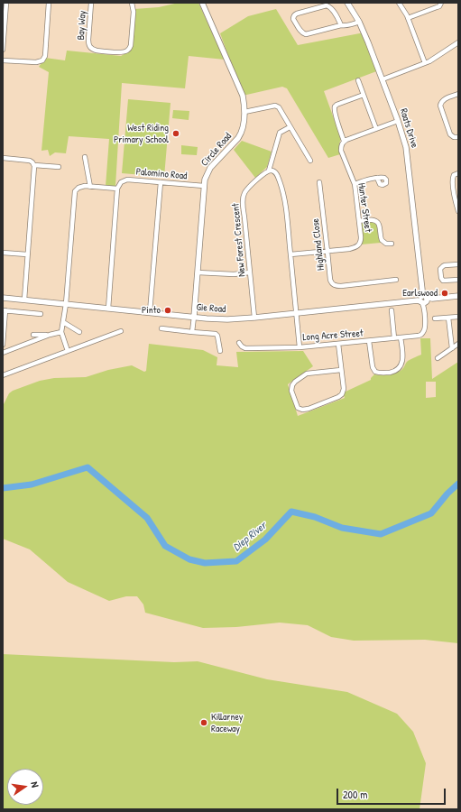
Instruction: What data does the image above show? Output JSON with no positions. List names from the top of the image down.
{
  "streets": {
    "street": [
      "Bay Way",
      "Raats Drive",
      "Circle Road",
      "Palomino Road",
      "Hunter Street",
      "New Forest Crescent",
      "Highland Close",
      "Gie Road",
      "Long Acre Street"
    ]
  },
  "crossings": [
    ["Raats Drive", "Gie Road"],
    ["Raats Drive", "Long Acre Street"],
    ["Circle Road", "Palomino Road"],
    ["Circle Road", "Gie Road"],
    ["Hunter Street", "Highland Close"],
    ["New Forest Crescent", "Gie Road"],
    ["Gie Road", "Long Acre Street"]
  ],
  "water": ["Diep River"],
  "places": [
    "West Riding Primary School",
    "Earlswood",
    "Pinto",
    "Killarney Raceway"
  ],
  "scale_bar": "200 m",
  "north": "right"
}
